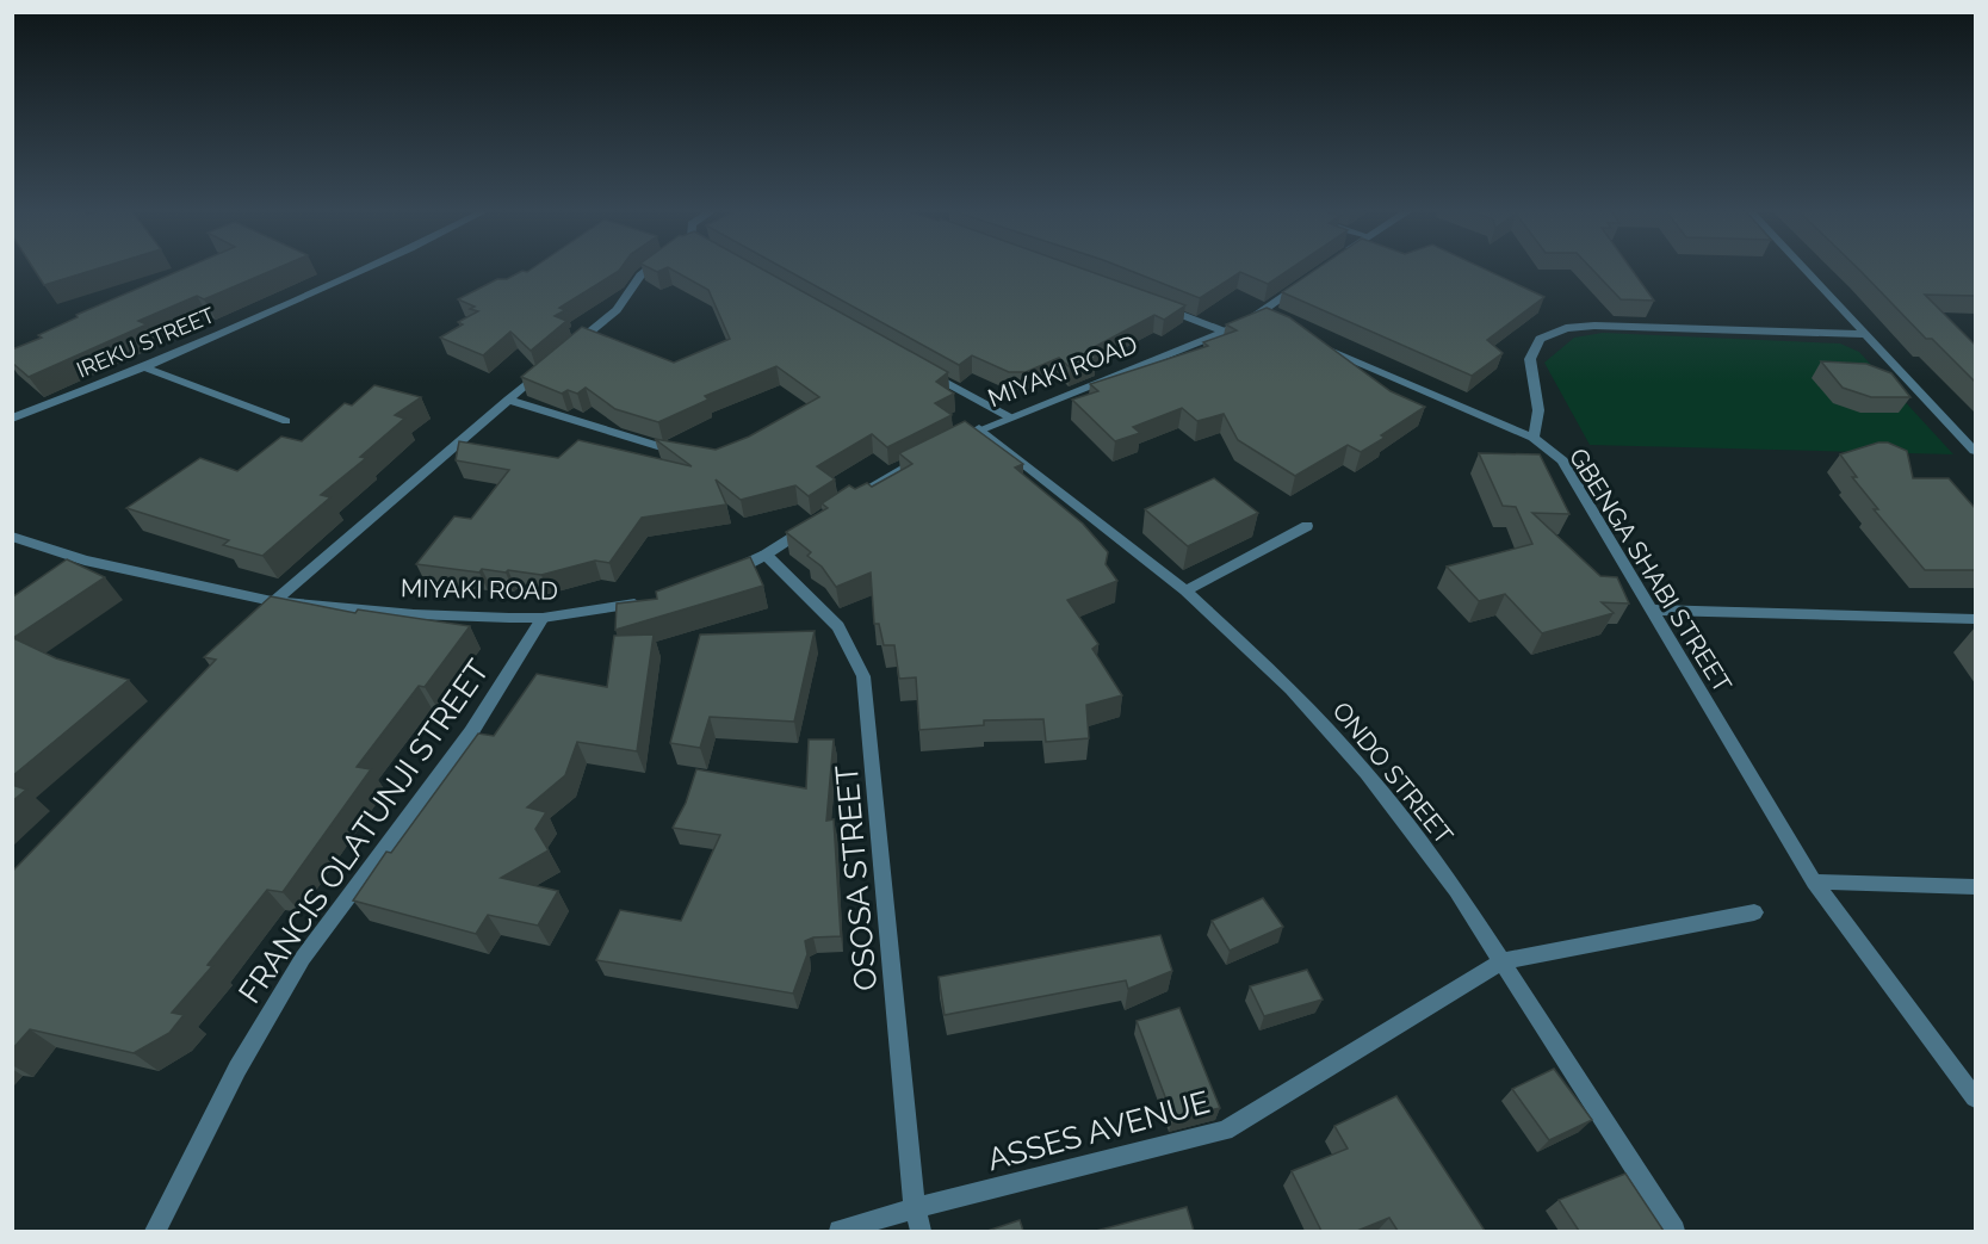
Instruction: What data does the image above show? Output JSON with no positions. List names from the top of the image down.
{
  "streets": {
    "street": [
      "IREKU STREET",
      "MIYAKI ROAD",
      "GBENGA SHABI STREET",
      "ONDO STREET",
      "FRANCIS OLATUNJI STREET",
      "OSOSA STREET",
      "ASSES AVENUE"
    ]
  },
  "crossings": [
    ["MIYAKI ROAD", "ONDO STREET"],
    ["MIYAKI ROAD", "FRANCIS OLATUNJI STREET"],
    ["ONDO STREET", "ASSES AVENUE"],
    ["OSOSA STREET", "ASSES AVENUE"]
  ]
}
